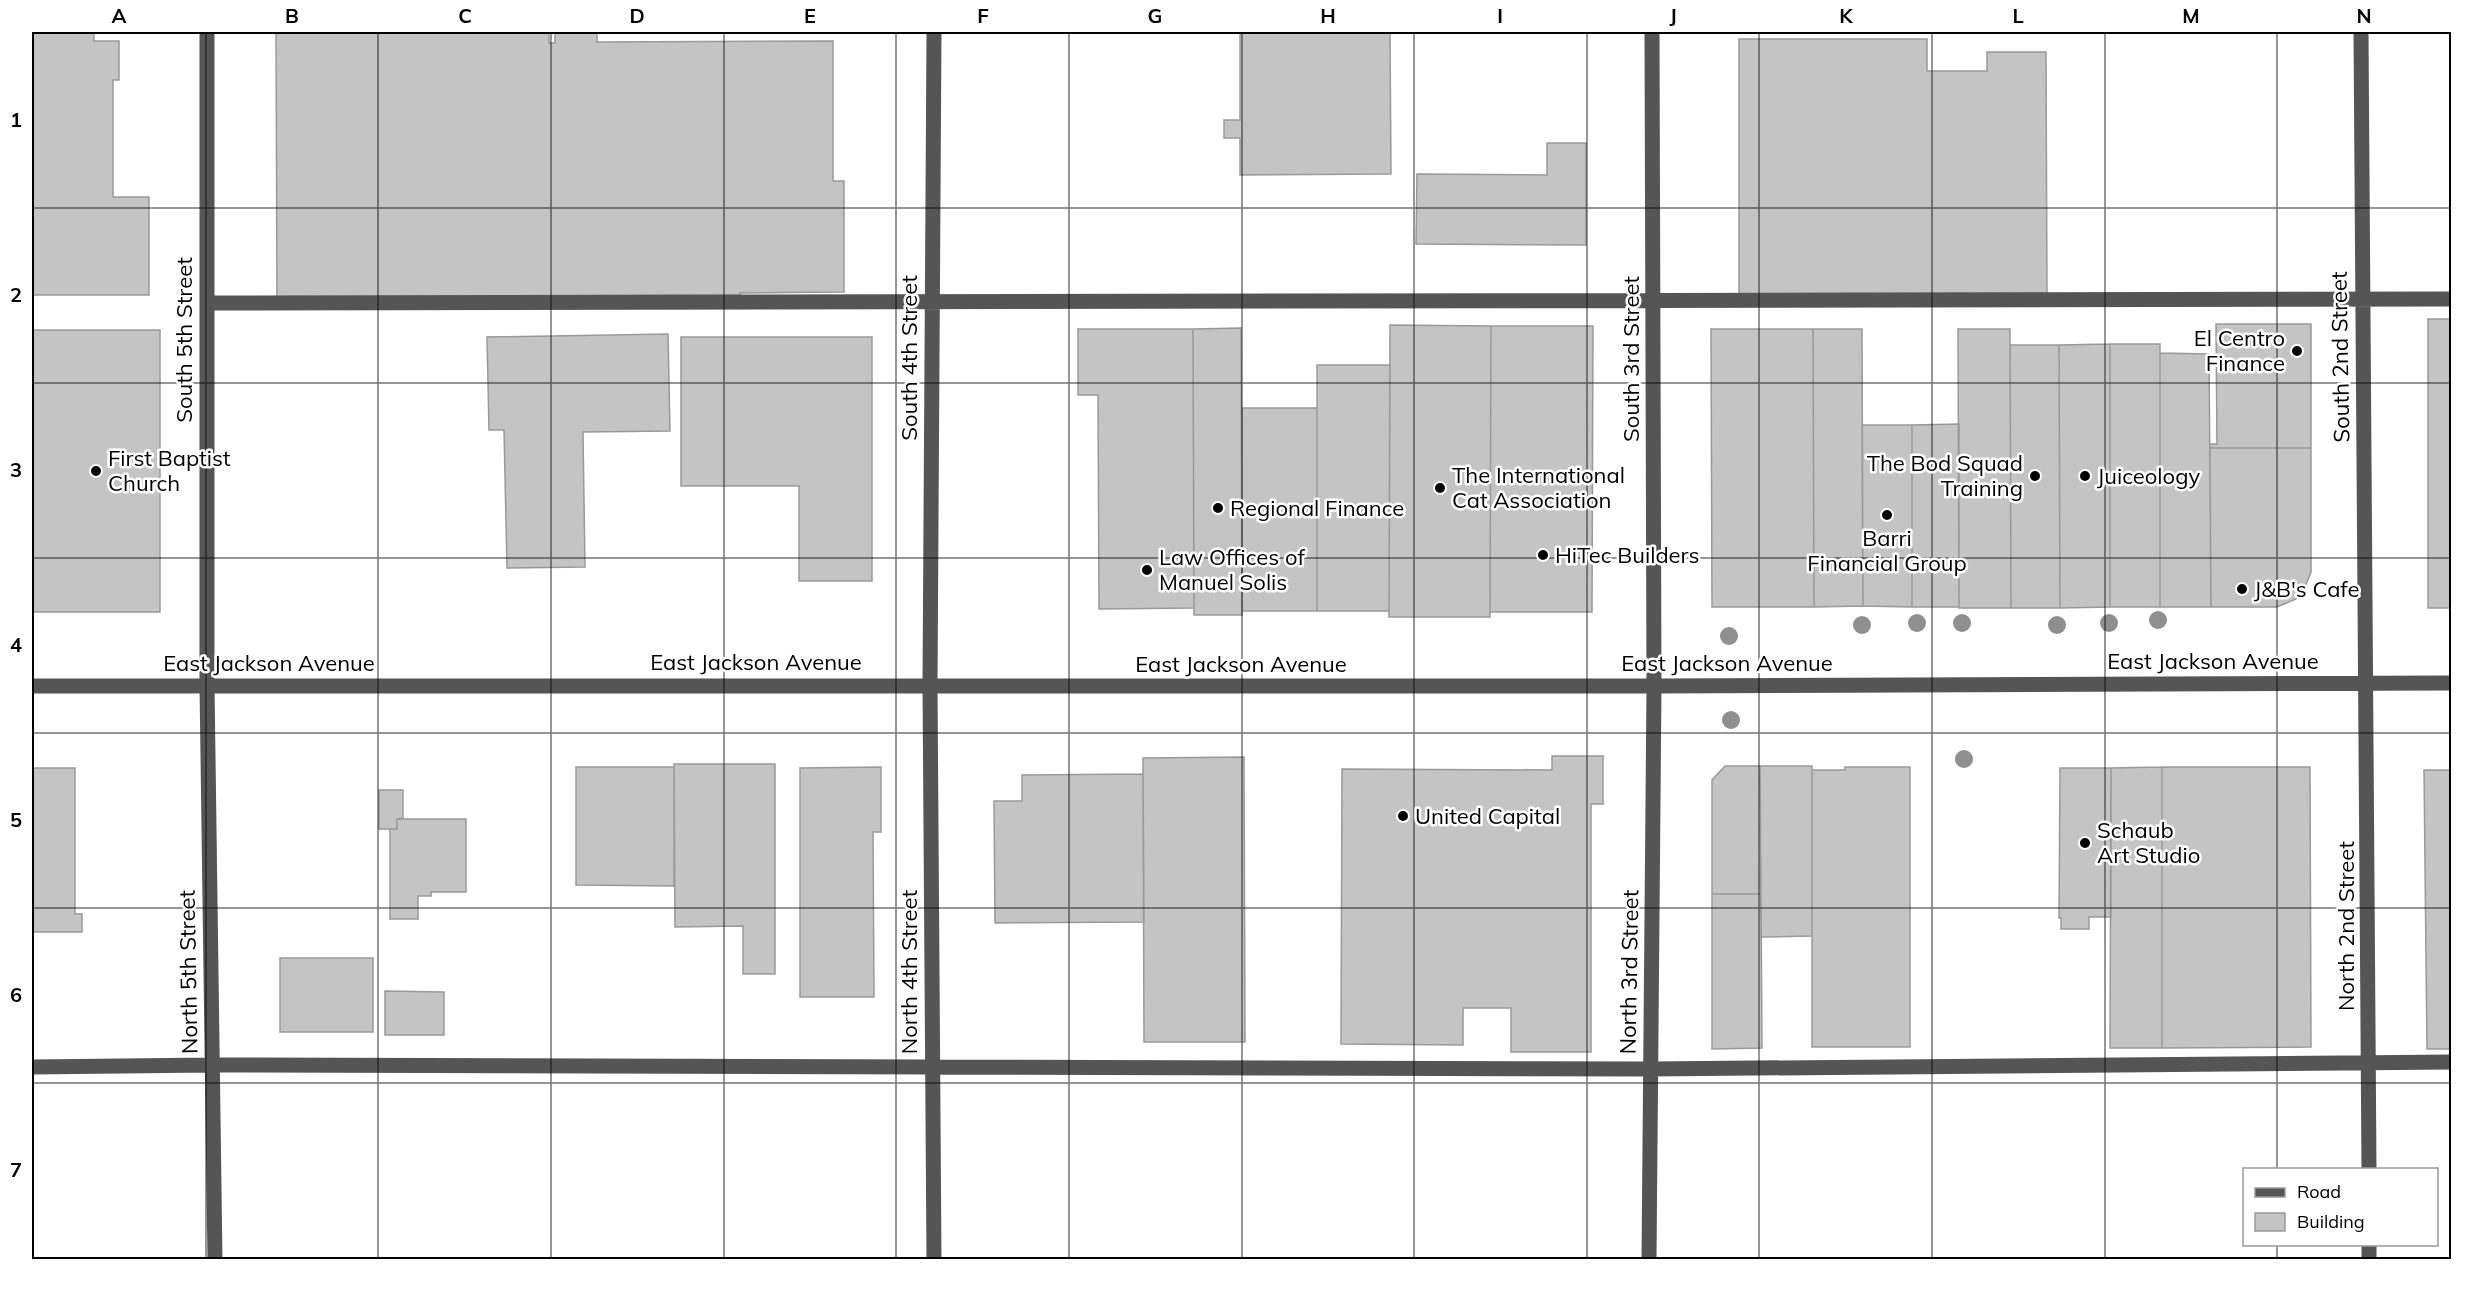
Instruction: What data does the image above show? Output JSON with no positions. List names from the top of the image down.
{
  "streets": {
    "street": [
      "South 5th Street",
      "South 2nd Street",
      "South 4th Street",
      "South 3rd Street",
      "East Jackson Avenue",
      "North 2nd Street",
      "North 5th Street",
      "North 4th Street",
      "North 3rd Street"
    ]
  },
  "crossings": [
    ["South 5th Street", "East Jackson Avenue"],
    ["South 5th Street", "North 5th Street"],
    ["South 2nd Street", "East Jackson Avenue"],
    ["South 2nd Street", "North 2nd Street"],
    ["South 4th Street", "East Jackson Avenue"],
    ["South 4th Street", "North 4th Street"],
    ["South 3rd Street", "East Jackson Avenue"],
    ["South 3rd Street", "North 3rd Street"],
    ["East Jackson Avenue", "North 2nd Street"],
    ["East Jackson Avenue", "North 5th Street"],
    ["East Jackson Avenue", "North 4th Street"],
    ["East Jackson Avenue", "North 3rd Street"]
  ],
  "places": [
    "El Centro Finance",
    "First Baptist Church",
    "The Bod Squad Training",
    "Juiceology",
    "The International Cat Association",
    "Regional Finance",
    "Barri Financial Group",
    "HiTec Builders",
    "Law Offices of Manuel Solis",
    "J&B's Cafe",
    "United Capital",
    "Schaub Art Studio"
  ],
  "legend": ["Road", "Building"],
  "grid": {
    "columns": [
      "A",
      "B",
      "C",
      "D",
      "E",
      "F",
      "G",
      "H",
      "I",
      "J",
      "K",
      "L",
      "M",
      "N"
    ],
    "rows": [
      "1",
      "2",
      "3",
      "4",
      "5",
      "6",
      "7"
    ]
  }
}
